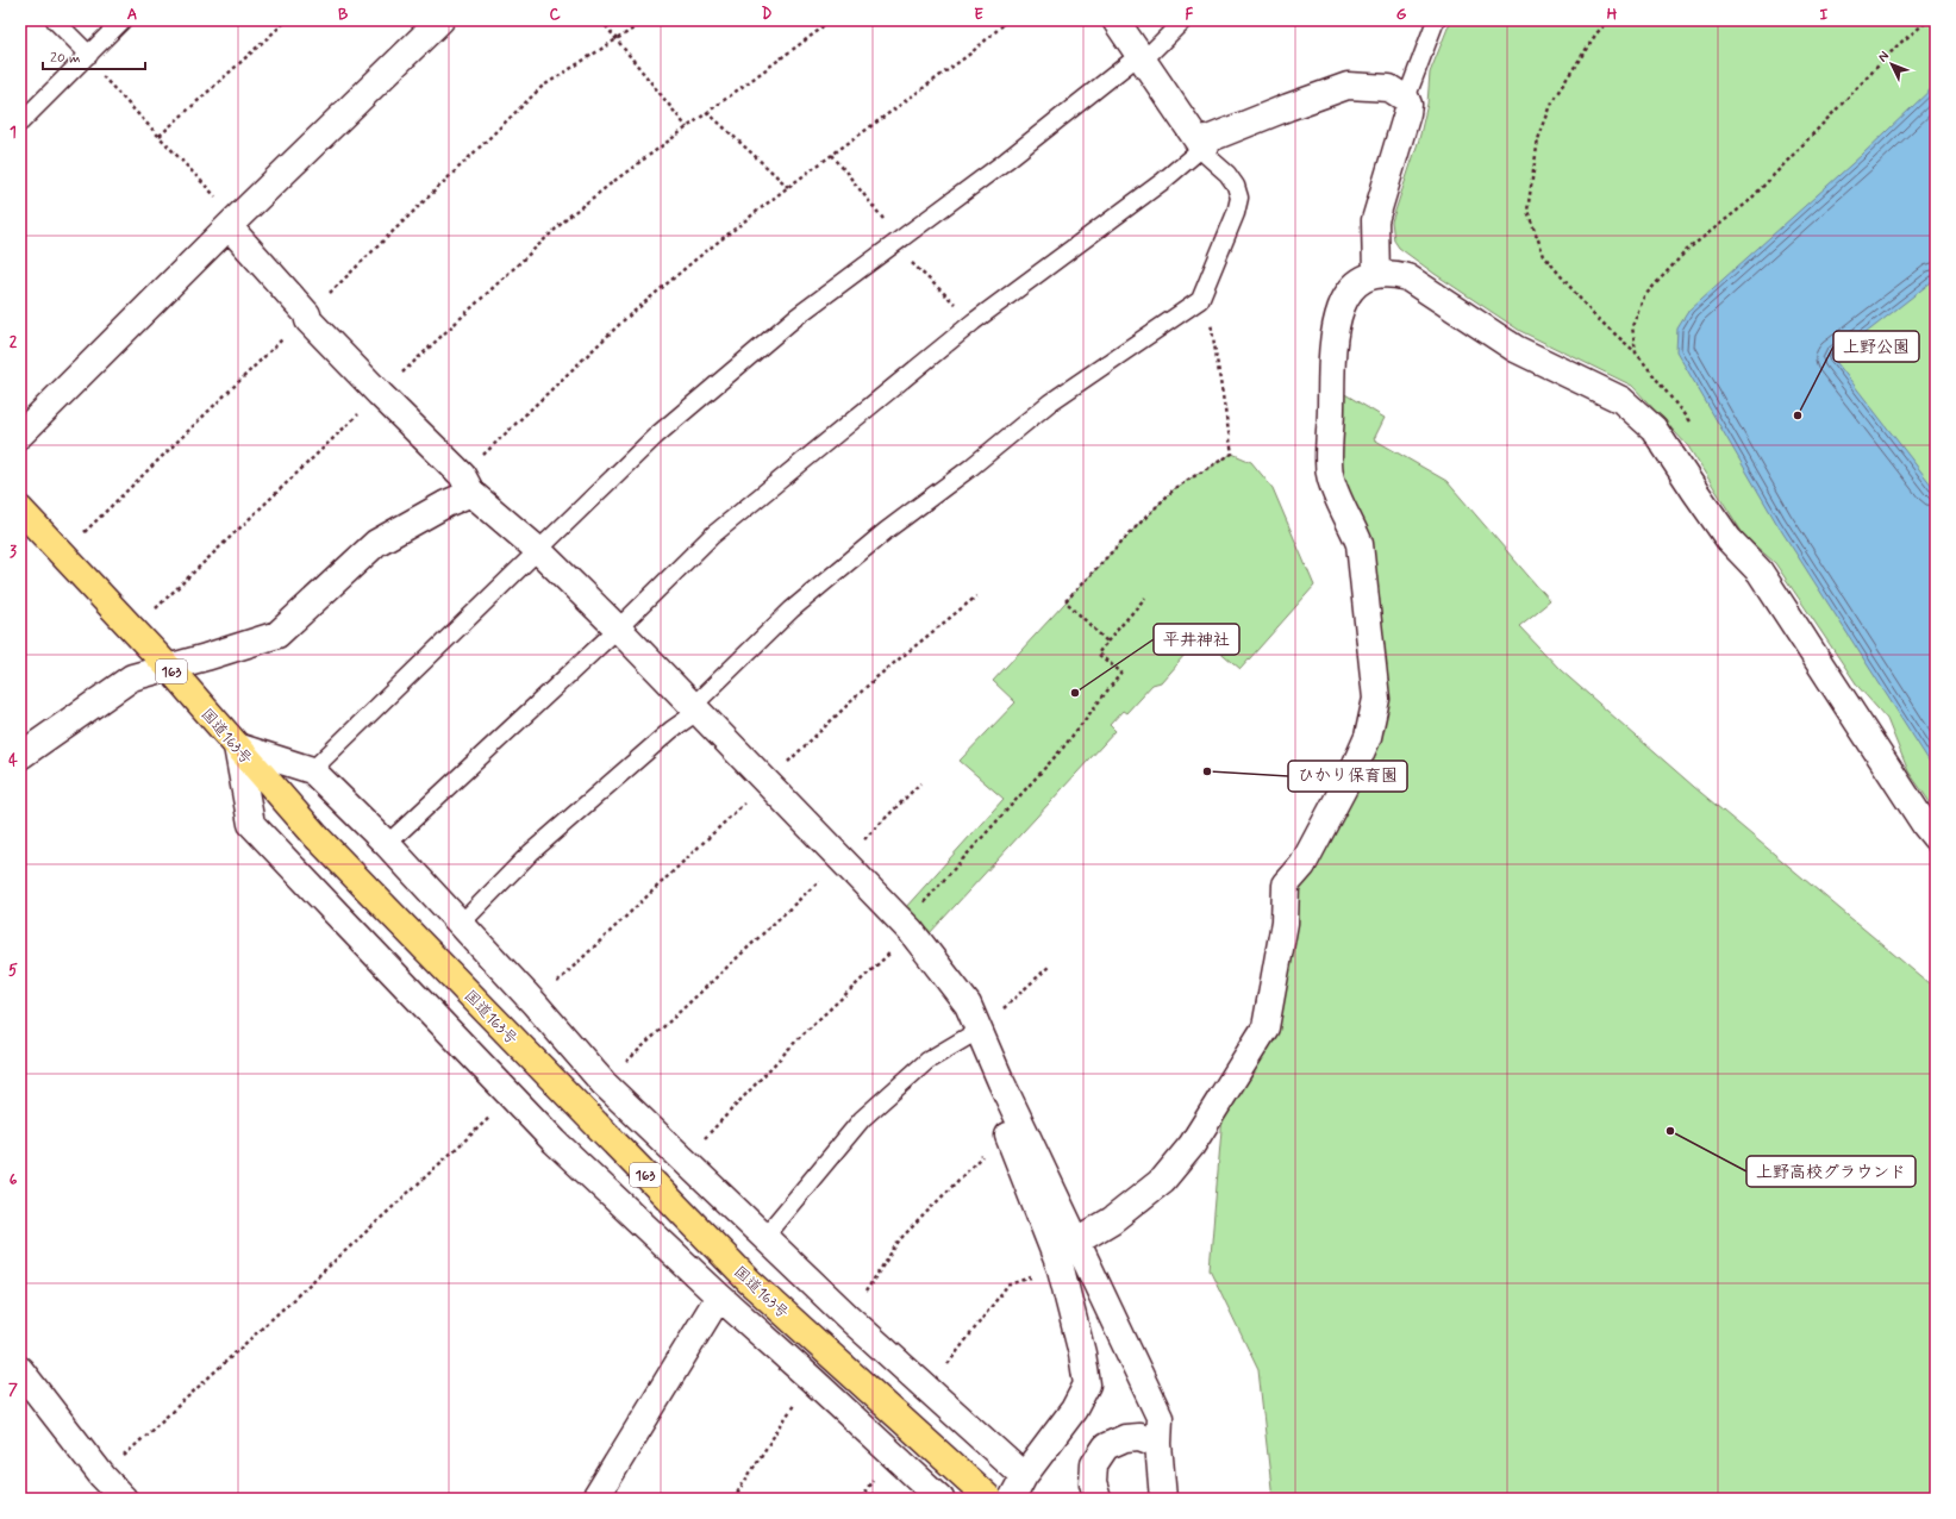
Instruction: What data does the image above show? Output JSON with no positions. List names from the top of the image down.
{
  "streets": {
    "highway": ["163", "国道163号"]
  },
  "places": [
    "上野公園",
    "平井神社",
    "ひかり保育園",
    "上野高校グラウンド"
  ],
  "scale_bar": "20 m",
  "north": "top left",
  "grid": {
    "columns": [
      "A",
      "B",
      "C",
      "D",
      "E",
      "F",
      "G",
      "H",
      "I"
    ],
    "rows": [
      "1",
      "2",
      "3",
      "4",
      "5",
      "6",
      "7"
    ]
  }
}
